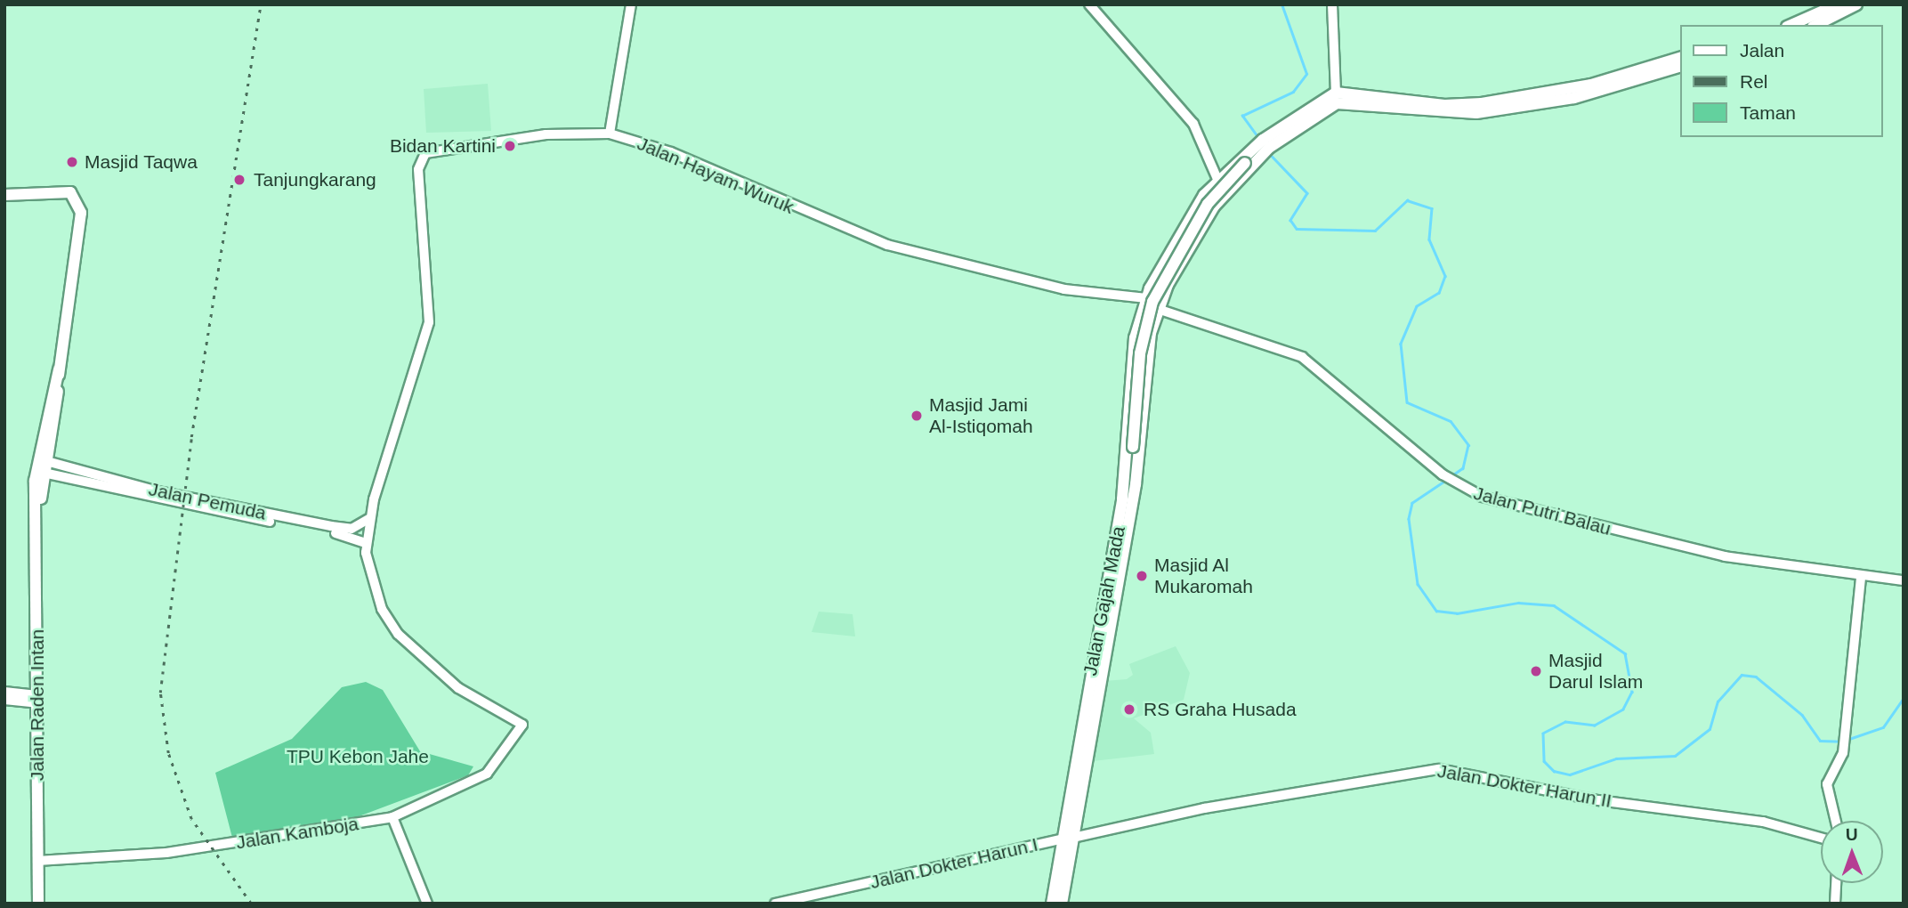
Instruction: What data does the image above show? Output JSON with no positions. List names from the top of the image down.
{
  "streets": {
    "main road": ["Jalan Gajah Mada", "Jalan Raden Intan"],
    "street": [
      "Jalan Hayam Wuruk",
      "Jalan Pemuda",
      "Jalan Putri Balau",
      "Jalan Dokter Harun II",
      "Jalan Kamboja",
      "Jalan Dokter Harun I"
    ]
  },
  "crossings": [
    ["Jalan Hayam Wuruk", "Jalan Pemuda"],
    ["Jalan Hayam Wuruk", "Jalan Gajah Mada"],
    ["Jalan Hayam Wuruk", "Jalan Kamboja"],
    ["Jalan Pemuda", "Jalan Raden Intan"],
    ["Jalan Putri Balau", "Jalan Gajah Mada"],
    ["Jalan Gajah Mada", "Jalan Dokter Harun II"],
    ["Jalan Gajah Mada", "Jalan Dokter Harun I"],
    ["Jalan Raden Intan", "Jalan Kamboja"],
    ["Jalan Dokter Harun II", "Jalan Dokter Harun I"]
  ],
  "parks": ["TPU Kebon Jahe"],
  "places": [
    "Bidan Kartini",
    "Masjid Taqwa",
    "Tanjungkarang",
    "Masjid Jami Al-Istiqomah",
    "Masjid Al Mukaromah",
    "Masjid Darul Islam",
    "RS Graha Husada"
  ],
  "legend": ["Jalan", "Rel", "Taman"],
  "north": "top"
}
